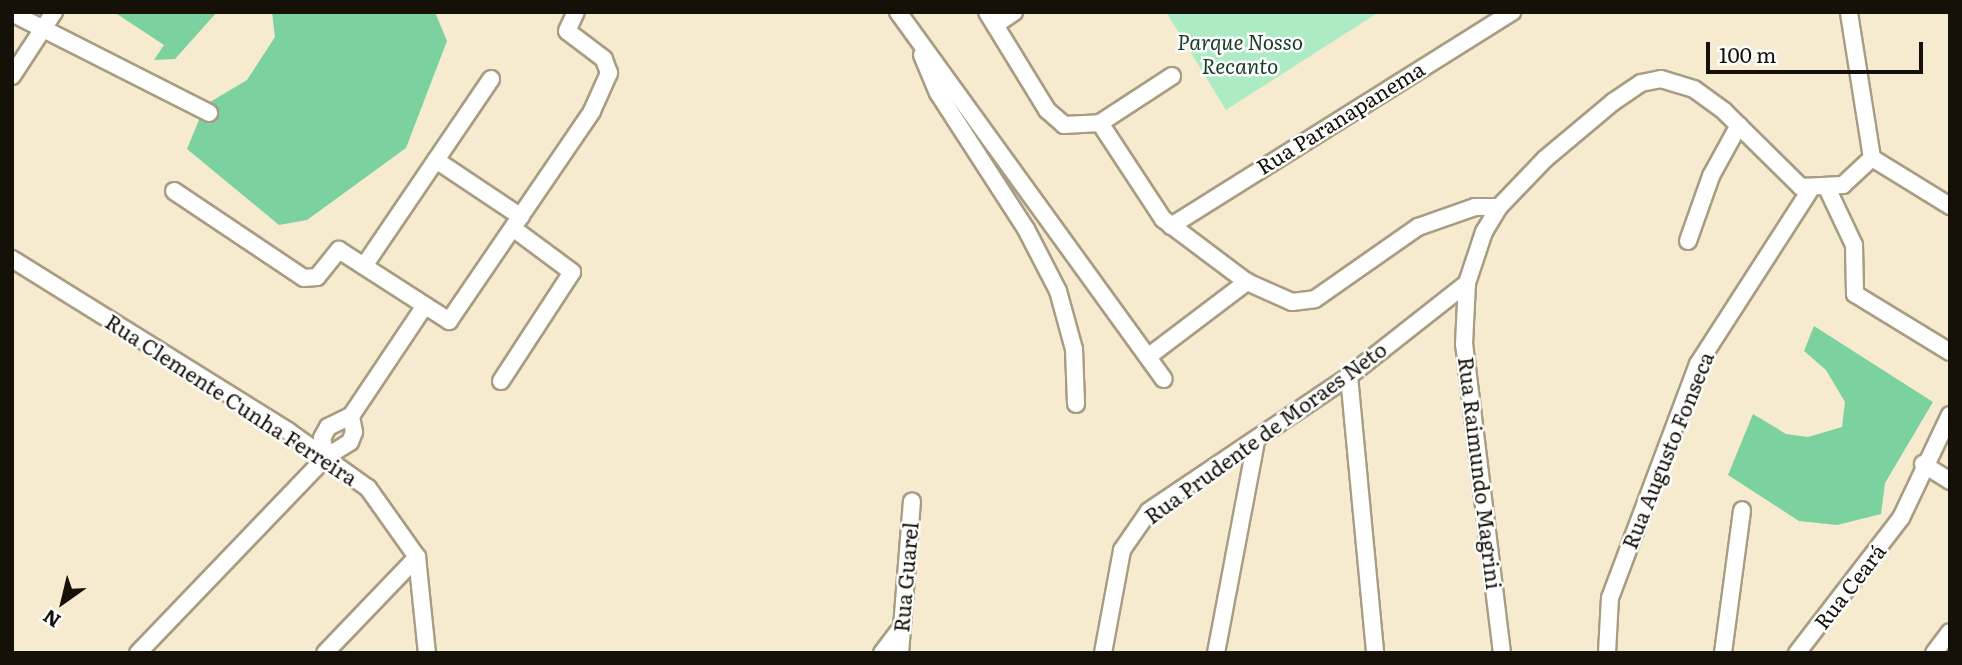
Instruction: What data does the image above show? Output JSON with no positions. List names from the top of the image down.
{
  "streets": {
    "street": [
      "Rua Paranapanema",
      "Rua Clemente Cunha Ferreira",
      "Rua Prudente de Moraes Neto",
      "Rua Augusto Fonseca",
      "Rua Raimundo Magrini",
      "Rua Guarel",
      "Rua Ceará"
    ]
  },
  "crossings": [
    ["Rua Prudente de Moraes Neto", "Rua Raimundo Magrini"],
    ["Rua Augusto Fonseca", "Rua Raimundo Magrini"]
  ],
  "parks": ["Parque Nosso Recanto"],
  "scale_bar": "100 m",
  "north": "bottom left"
}
